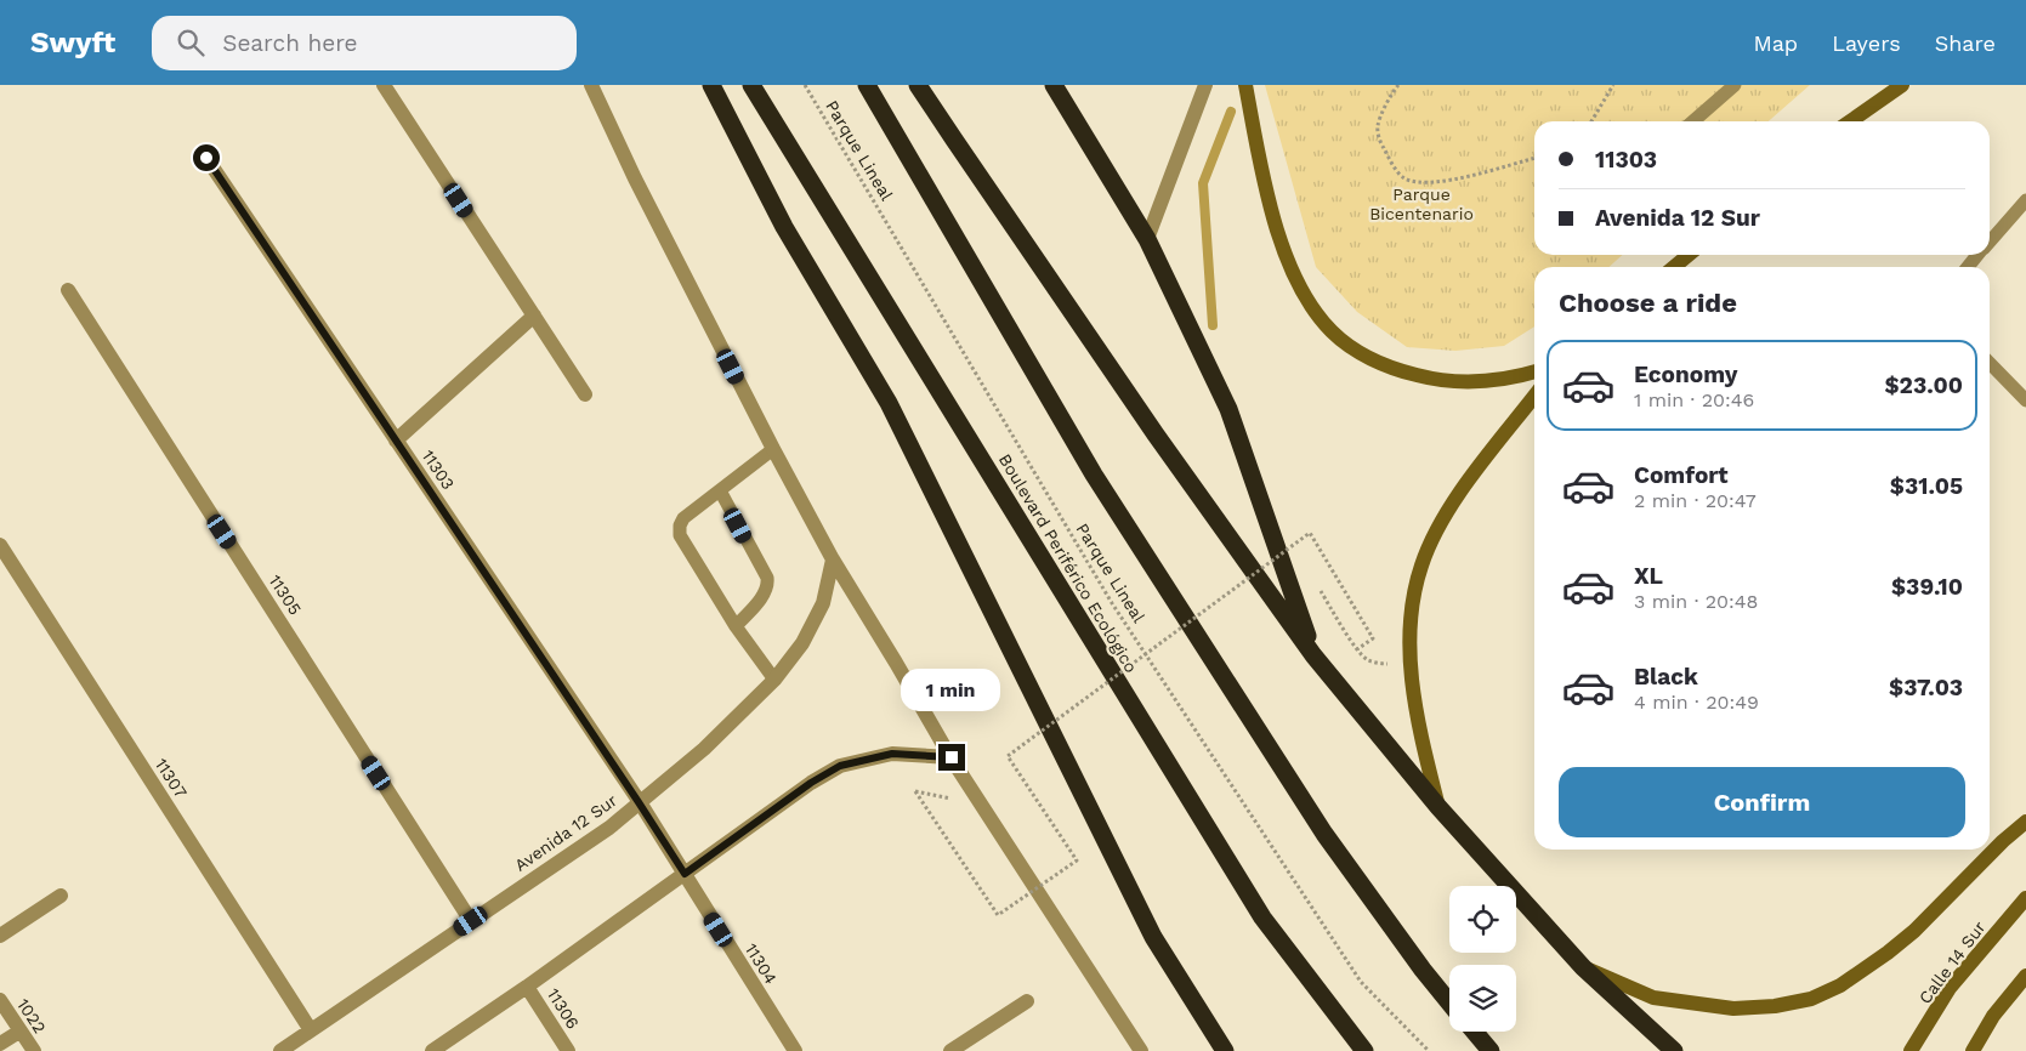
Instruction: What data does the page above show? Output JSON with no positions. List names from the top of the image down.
{
  "streets": {
    "highway": ["Boulevard Periférico Ecológico"],
    "street": [
      "11303",
      "11305",
      "11307",
      "Avenida 12 Sur",
      "Calle 14 Sur",
      "11304",
      "11306",
      "1022"
    ],
    "path": ["Parque Lineal"]
  },
  "crossings": [
    ["11303", "Avenida 12 Sur"],
    ["11303", "11304"],
    ["11305", "Avenida 12 Sur"],
    ["11307", "Avenida 12 Sur"],
    ["Avenida 12 Sur", "11304"]
  ],
  "parks": ["Parque Bicentenario"],
  "page": {
    "header": "Swyft",
    "search": "Search here",
    "nav": ["Map", "Layers", "Share"],
    "banner": ["11303", "Avenida 12 Sur"],
    "heading": "Choose a ride",
    "list": [
      {
        "name": "Economy",
        "note": "1 min · 20:46",
        "value": "$23.00"
      },
      {
        "name": "Comfort",
        "note": "2 min · 20:47",
        "value": "$31.05"
      },
      {
        "name": "XL",
        "note": "3 min · 20:48",
        "value": "$39.10"
      },
      {
        "name": "Black",
        "note": "4 min · 20:49",
        "value": "$37.03"
      }
    ],
    "bubble": "1 min",
    "buttons": "Confirm"
  }
}
